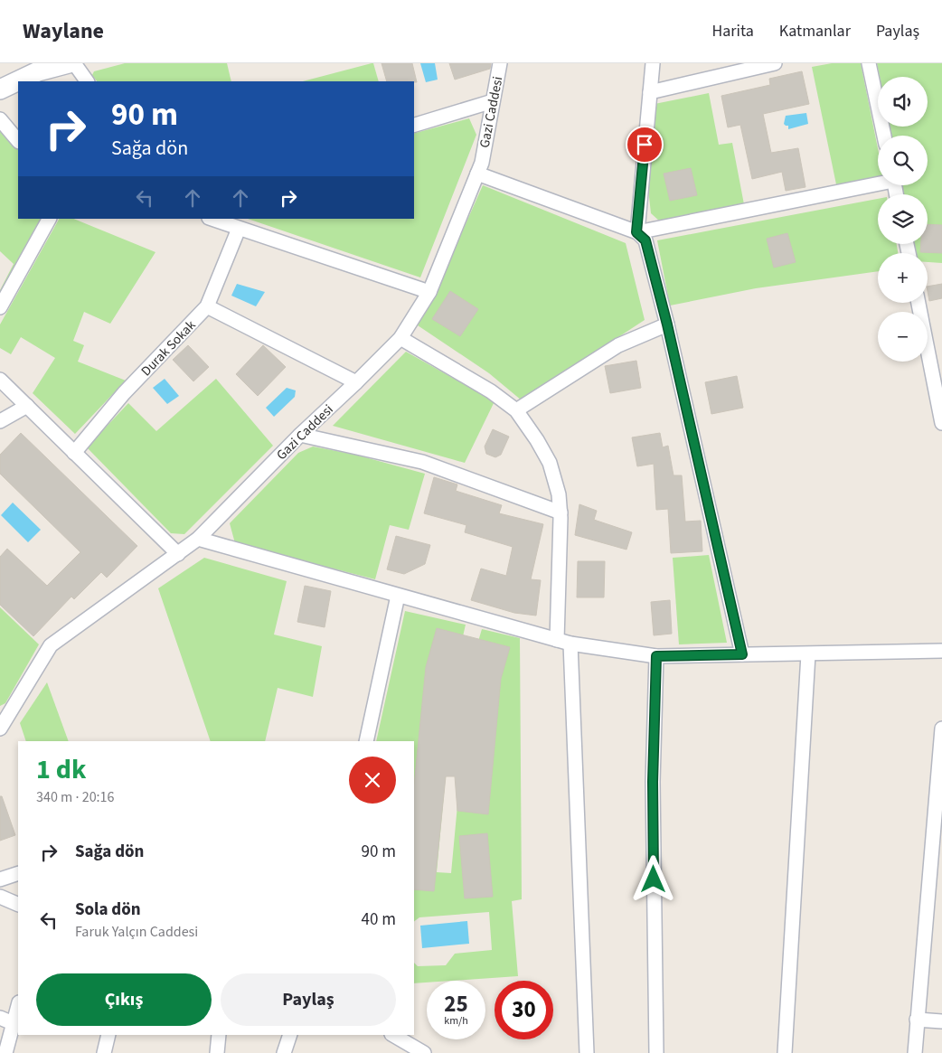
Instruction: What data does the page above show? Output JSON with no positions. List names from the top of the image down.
{
  "streets": {
    "street": ["Gazi Caddesi", "Durak Sokak"]
  },
  "page": {
    "header": "Waylane",
    "nav": ["Harita", "Katmanlar", "Paylaş"],
    "map_buttons": ["+", "−"],
    "turn": ["90 m", "Sağa dön"],
    "heading": ["1 dk", "340 m · 20:16"],
    "list": [
      {
        "name": "Sağa dön",
        "value": "90 m"
      },
      {
        "name": "Sola dön",
        "note": "Faruk Yalçın Caddesi",
        "value": "40 m"
      }
    ],
    "buttons": ["Çıkış", "Paylaş"],
    "speed": "25 km/h",
    "limit": "30"
  }
}
